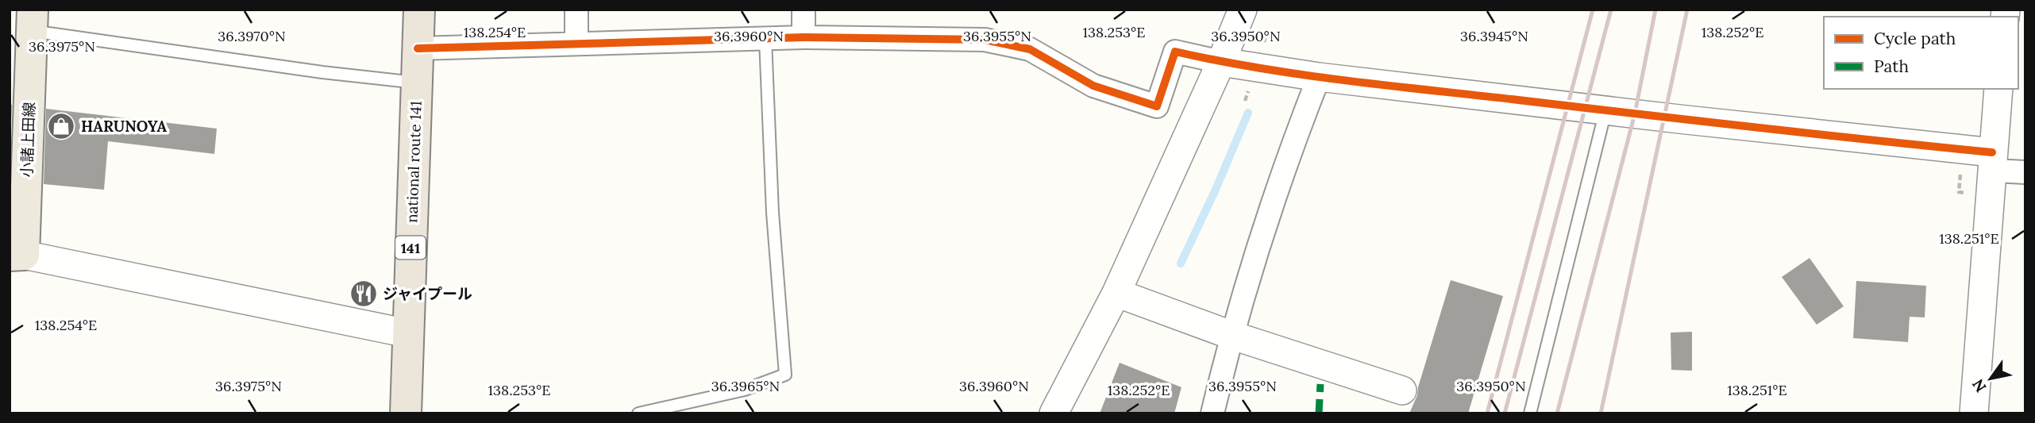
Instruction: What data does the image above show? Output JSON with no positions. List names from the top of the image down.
{
  "streets": {
    "highway": ["national route 141", "141"],
    "main road": ["小諸上田線"]
  },
  "places": {
    "shop": ["HARUNOYA"],
    "restaurant": ["ジャイプール"]
  },
  "legend": ["Cycle path", "Path"],
  "north": "bottom left",
  "coordinates": [
    "138.254°E",
    "138.253°E",
    "138.252°E",
    "36.3945°N",
    "36.3970°N",
    "36.3960°N",
    "36.3955°N",
    "36.3950°N",
    "36.3975°N",
    "138.251°E",
    "36.3965°N"
  ]
}
